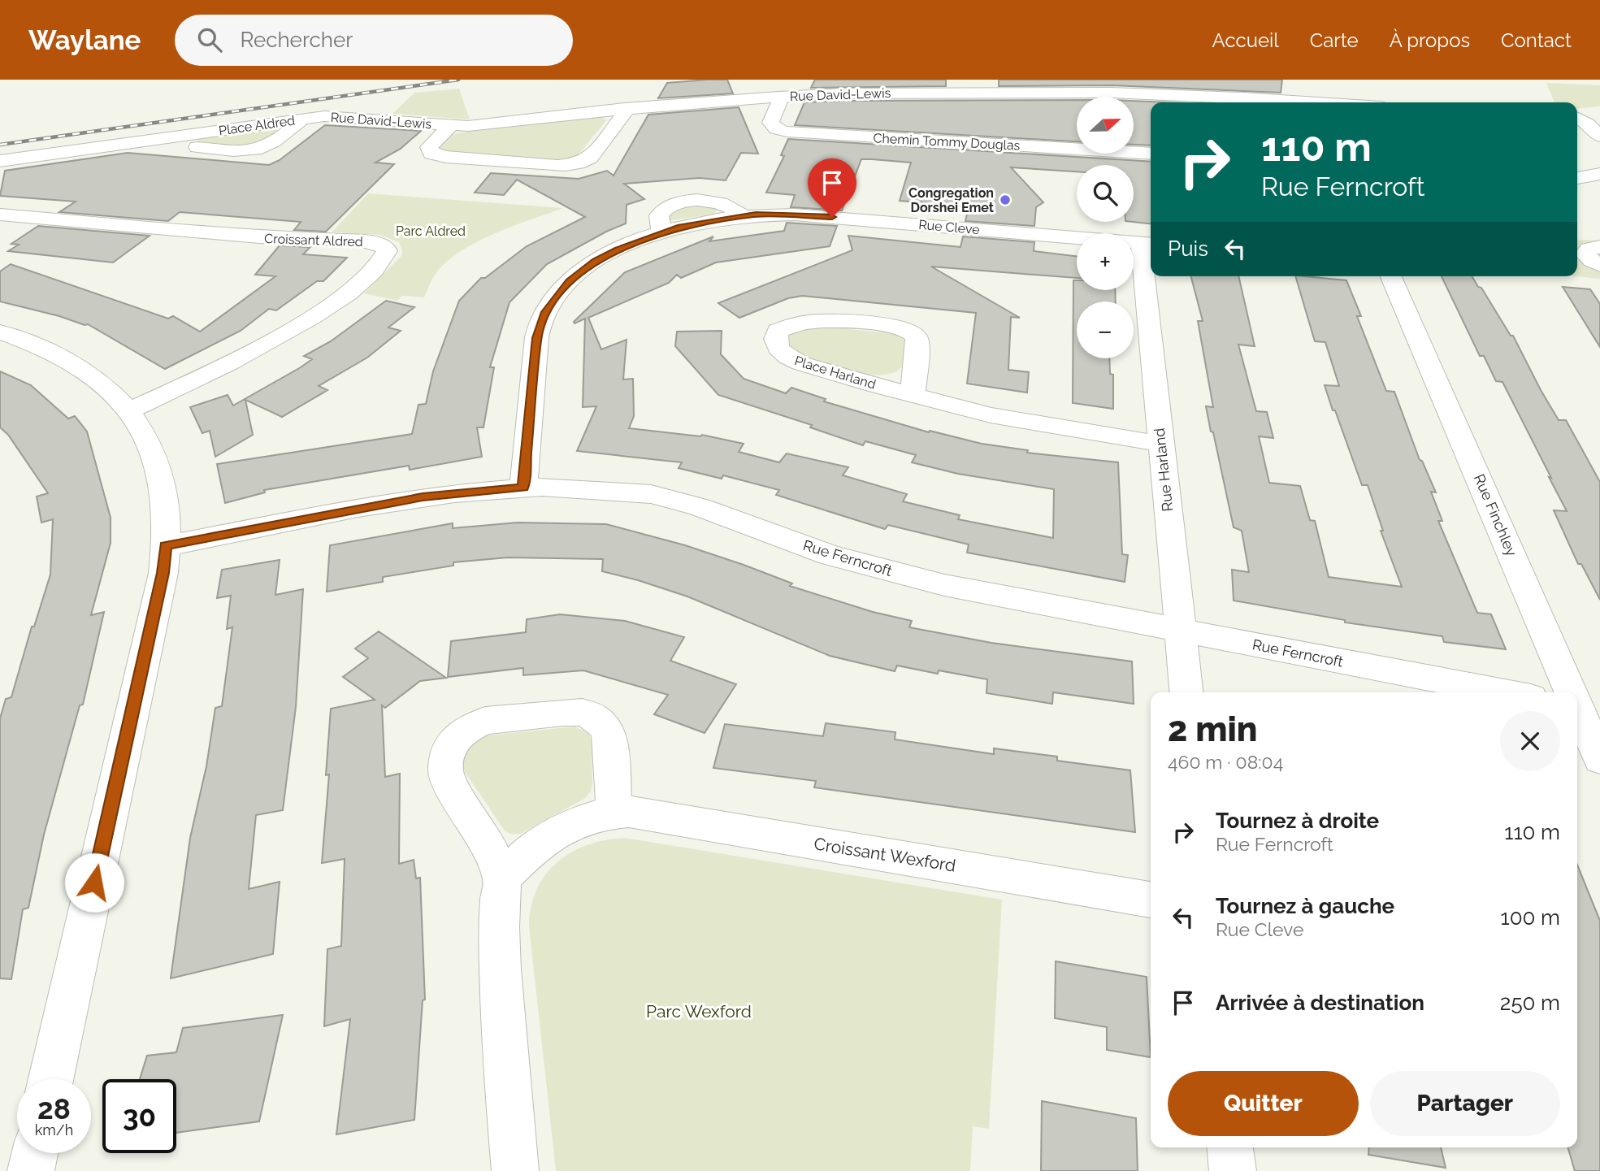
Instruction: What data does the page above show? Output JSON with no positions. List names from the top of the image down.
{
  "streets": {
    "street": [
      "Rue David-Lewis",
      "Place Aldred",
      "Chemin Tommy Douglas",
      "Rue Cleve",
      "Croissant Aldred",
      "Place Harland",
      "Rue Harland",
      "Rue Finchley",
      "Rue Ferncroft",
      "Croissant Wexford"
    ]
  },
  "crossings": [
    ["Rue David-Lewis", "Place Aldred"],
    ["Rue David-Lewis", "Chemin Tommy Douglas"],
    ["Rue Cleve", "Rue Harland"],
    ["Rue Cleve", "Rue Ferncroft"],
    ["Place Harland", "Rue Harland"],
    ["Rue Harland", "Rue Ferncroft"]
  ],
  "parks": ["Parc Aldred", "Parc Wexford"],
  "places": ["Congregation Dorshei Emet"],
  "north": "right",
  "page": {
    "header": "Waylane",
    "search": "Rechercher",
    "nav": [
      "Accueil",
      "Carte",
      "À propos",
      "Contact"
    ],
    "map_buttons": ["+", "−"],
    "turn": ["110 m", "Rue Ferncroft"],
    "then": "Puis",
    "heading": ["2 min", "460 m · 08:04"],
    "list": [
      {
        "name": "Tournez à droite",
        "note": "Rue Ferncroft",
        "value": "110 m"
      },
      {
        "name": "Tournez à gauche",
        "note": "Rue Cleve",
        "value": "100 m"
      },
      {
        "name": "Arrivée à destination",
        "value": "250 m"
      }
    ],
    "buttons": ["Quitter", "Partager"],
    "speed": "28 km/h",
    "limit": "30"
  }
}
